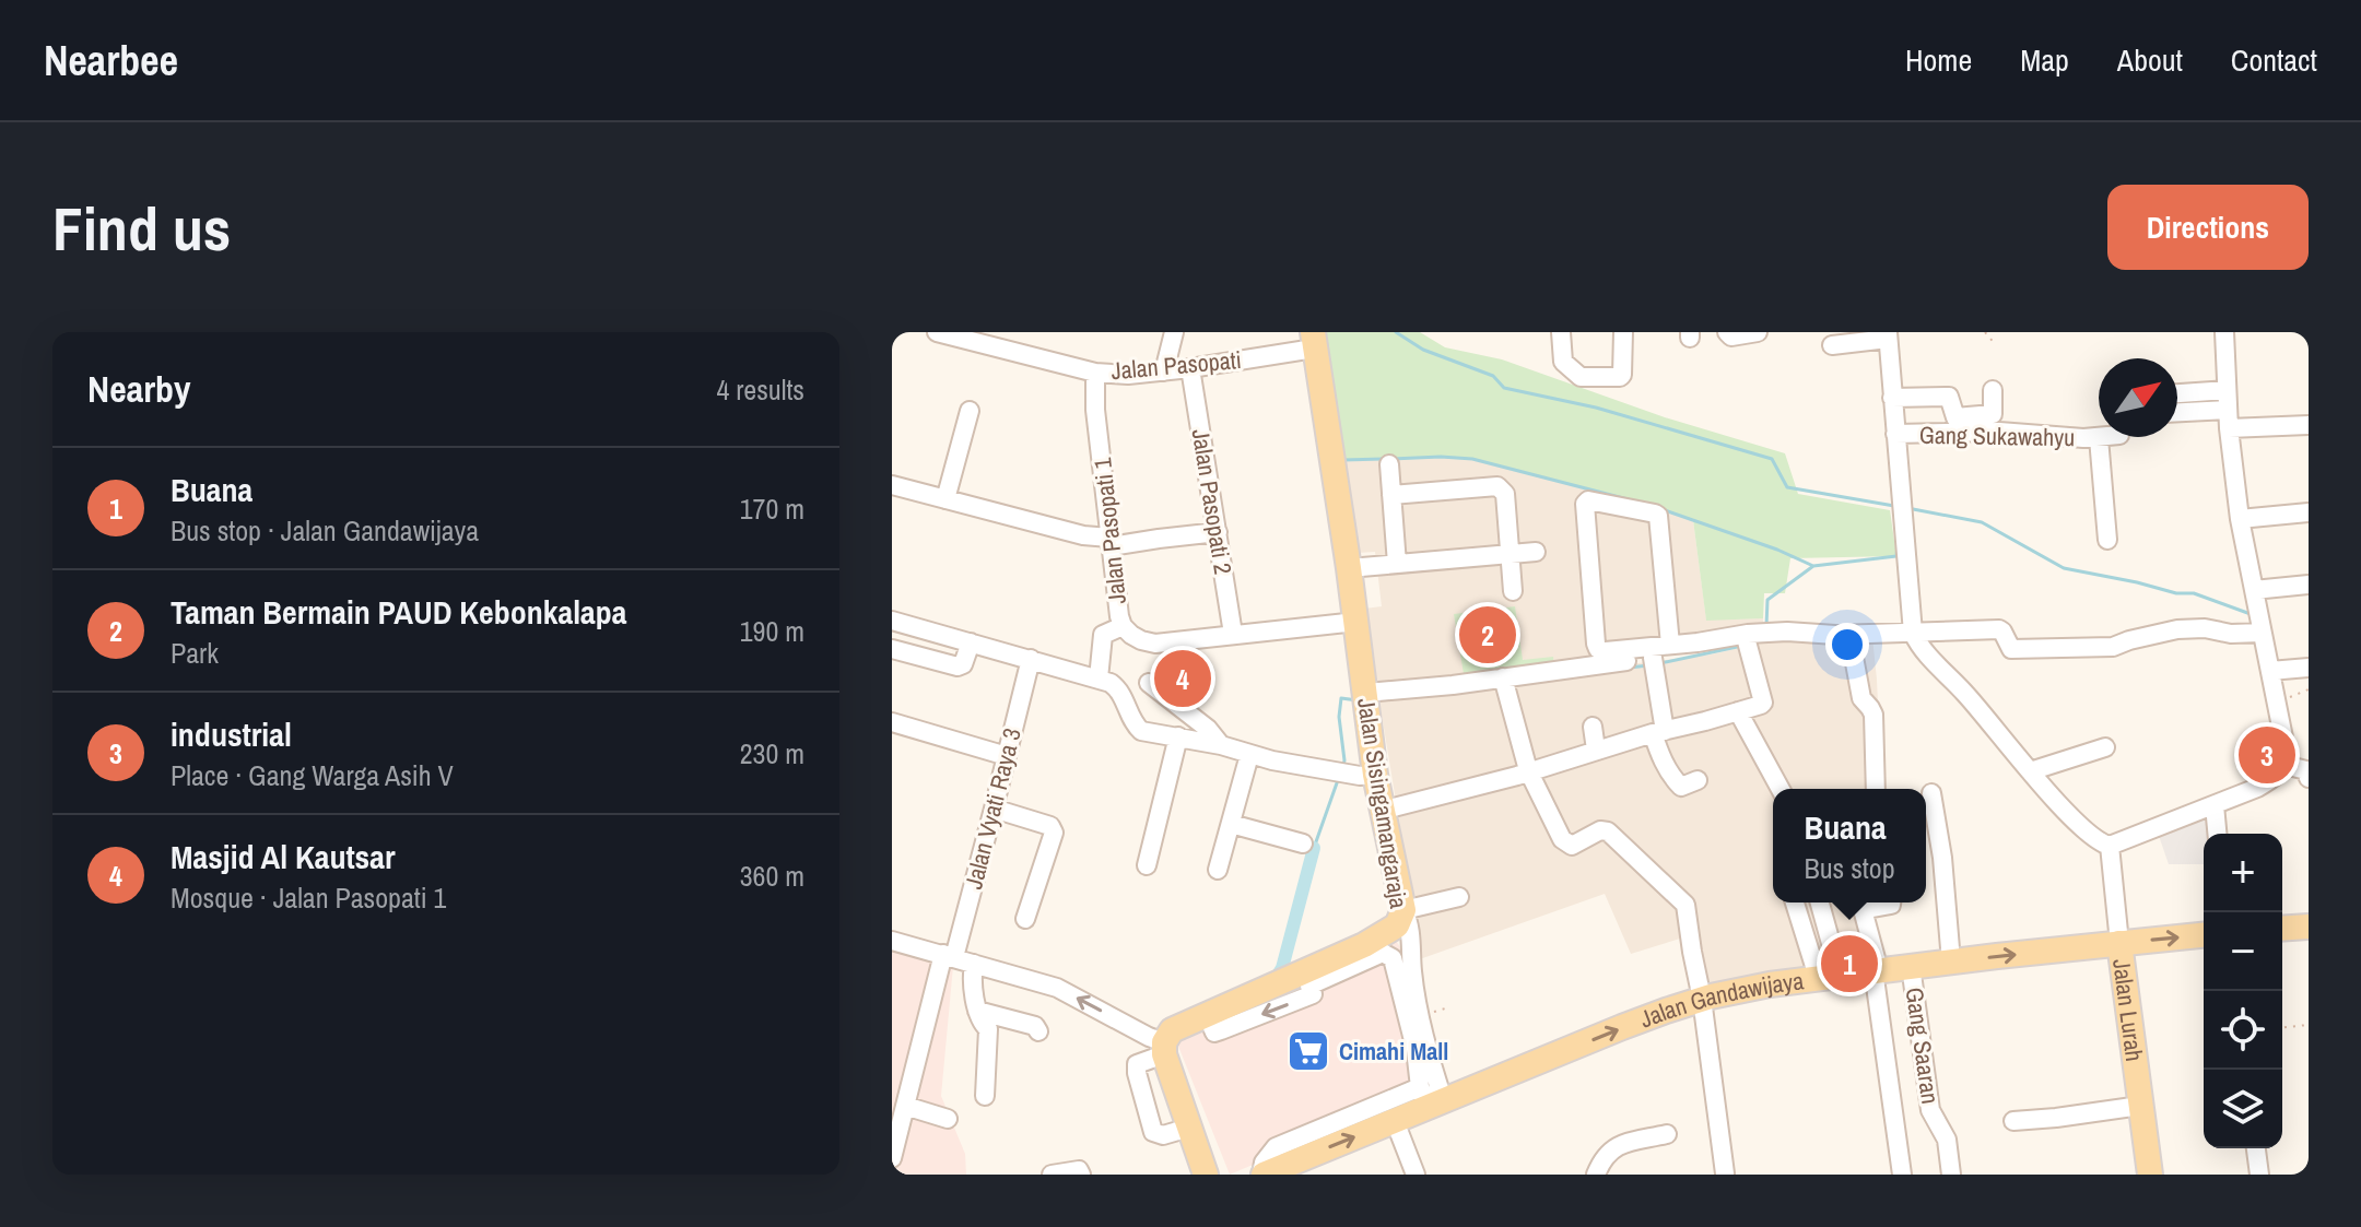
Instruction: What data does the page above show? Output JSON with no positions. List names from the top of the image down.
{
  "streets": {
    "main road": ["Jalan Sisingamangaraja", "Jalan Gandawijaya", "Jalan Lurah"],
    "street": [
      "Jalan Pasopati",
      "Gang Sukawahyu",
      "Jalan Pasopati 2",
      "Jalan Pasopati 1",
      "Jalan Vyati Raya 3",
      "Gang Saaran"
    ]
  },
  "crossings": [
    ["Jalan Pasopati", "Jalan Pasopati 2"],
    ["Jalan Pasopati", "Jalan Pasopati 1"],
    ["Jalan Pasopati", "Jalan Sisingamangaraja"],
    ["Jalan Pasopati 2", "Jalan Pasopati 1"],
    ["Jalan Pasopati 1", "Jalan Sisingamangaraja"],
    ["Jalan Gandawijaya", "Jalan Lurah"],
    ["Jalan Gandawijaya", "Gang Saaran"]
  ],
  "one_way": ["Jalan Gandawijaya"],
  "places": {
    "supermarket": ["Cimahi Mall"]
  },
  "north": "top right",
  "page": {
    "header": "Nearbee",
    "nav": [
      "Home",
      "Map",
      "About",
      "Contact"
    ],
    "buttons": "Directions",
    "title": "Find us",
    "heading": ["Nearby", "4 results"],
    "list": [
      {
        "mark": "1",
        "name": "Buana",
        "note": "Bus stop · Jalan Gandawijaya",
        "value": "170 m"
      },
      {
        "mark": "2",
        "name": "Taman Bermain PAUD Kebonkalapa",
        "note": "Park",
        "value": "190 m"
      },
      {
        "mark": "3",
        "name": "industrial",
        "note": "Place · Gang Warga Asih V",
        "value": "230 m"
      },
      {
        "mark": "4",
        "name": "Masjid Al Kautsar",
        "note": "Mosque · Jalan Pasopati 1",
        "value": "360 m"
      }
    ],
    "pins": [
      "2",
      "4",
      "3",
      "1"
    ],
    "popup": ["Buana", "Bus stop"],
    "map_buttons": ["+", "−"]
  }
}
